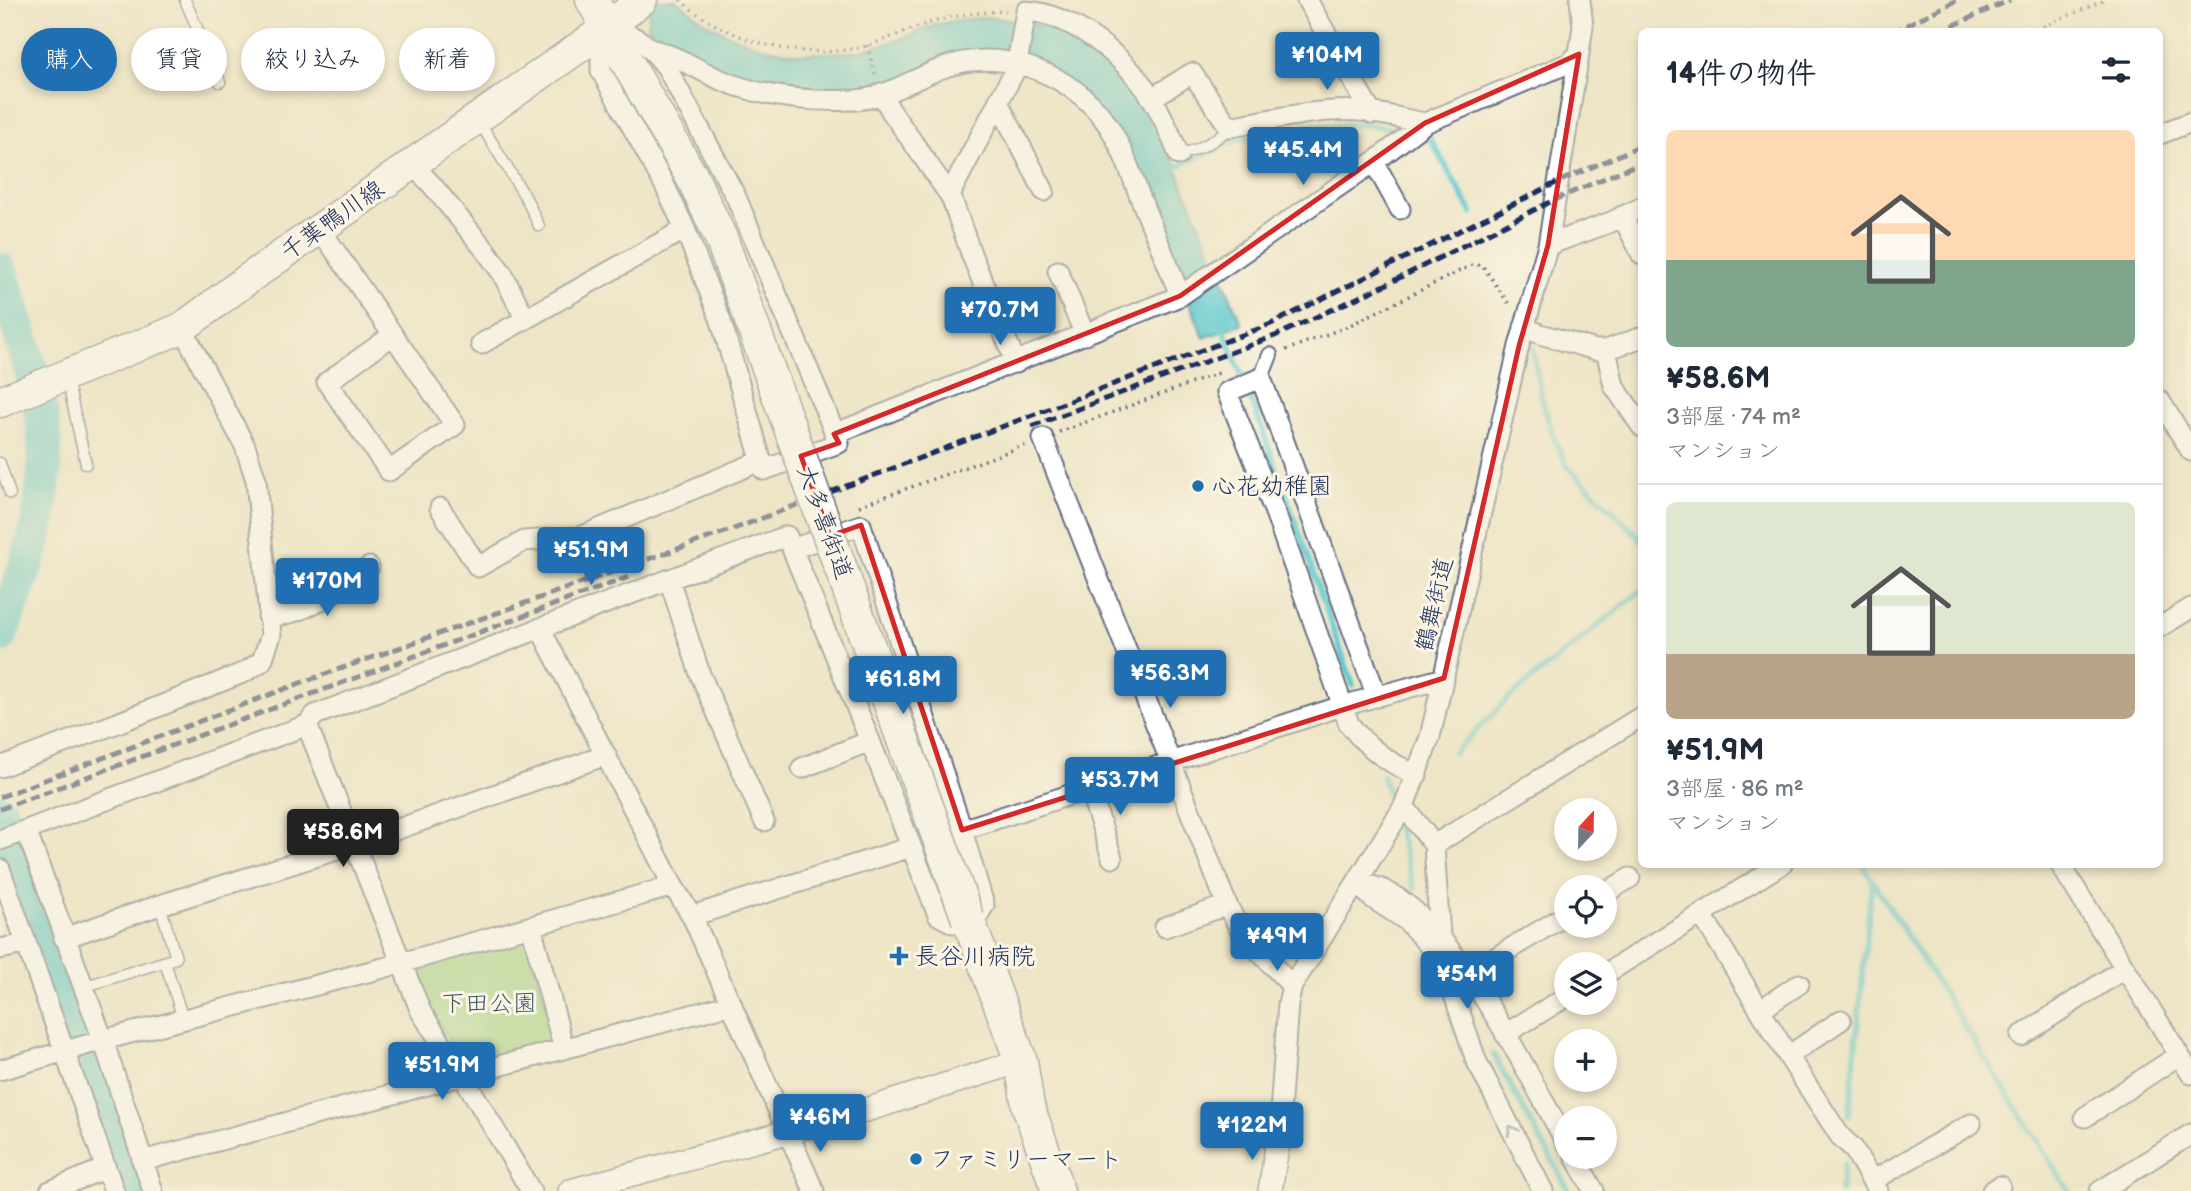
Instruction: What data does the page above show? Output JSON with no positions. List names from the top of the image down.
{
  "streets": {
    "highway": ["大多喜街道"],
    "main road": ["千葉鴨川線"],
    "street": ["鶴舞街道"]
  },
  "crossings": [
    ["千葉鴨川線", "大多喜街道"]
  ],
  "parks": ["下田公園"],
  "places": {
    "other": ["心花幼稚園", "ファミリーマート"],
    "health": ["長谷川病院"]
  },
  "north": "top",
  "page": {
    "chip": [
      "購入",
      "賃貸",
      "絞り込み",
      "新着"
    ],
    "heading": "14件の物件",
    "price": [
      "¥104M",
      "¥45.4M",
      "¥70.7M",
      "¥51.9M",
      "¥170M",
      "¥56.3M",
      "¥61.8M",
      "¥53.7M",
      "¥58.6M",
      "¥49M",
      "¥54M",
      "¥51.9M",
      "¥46M",
      "¥122M"
    ],
    "list": [
      {
        "name": "¥58.6M",
        "note": "3部屋 · 74 m² · マンション"
      },
      {
        "name": "¥51.9M",
        "note": "3部屋 · 86 m² · マンション"
      }
    ],
    "map_buttons": ["+", "−"]
  }
}
